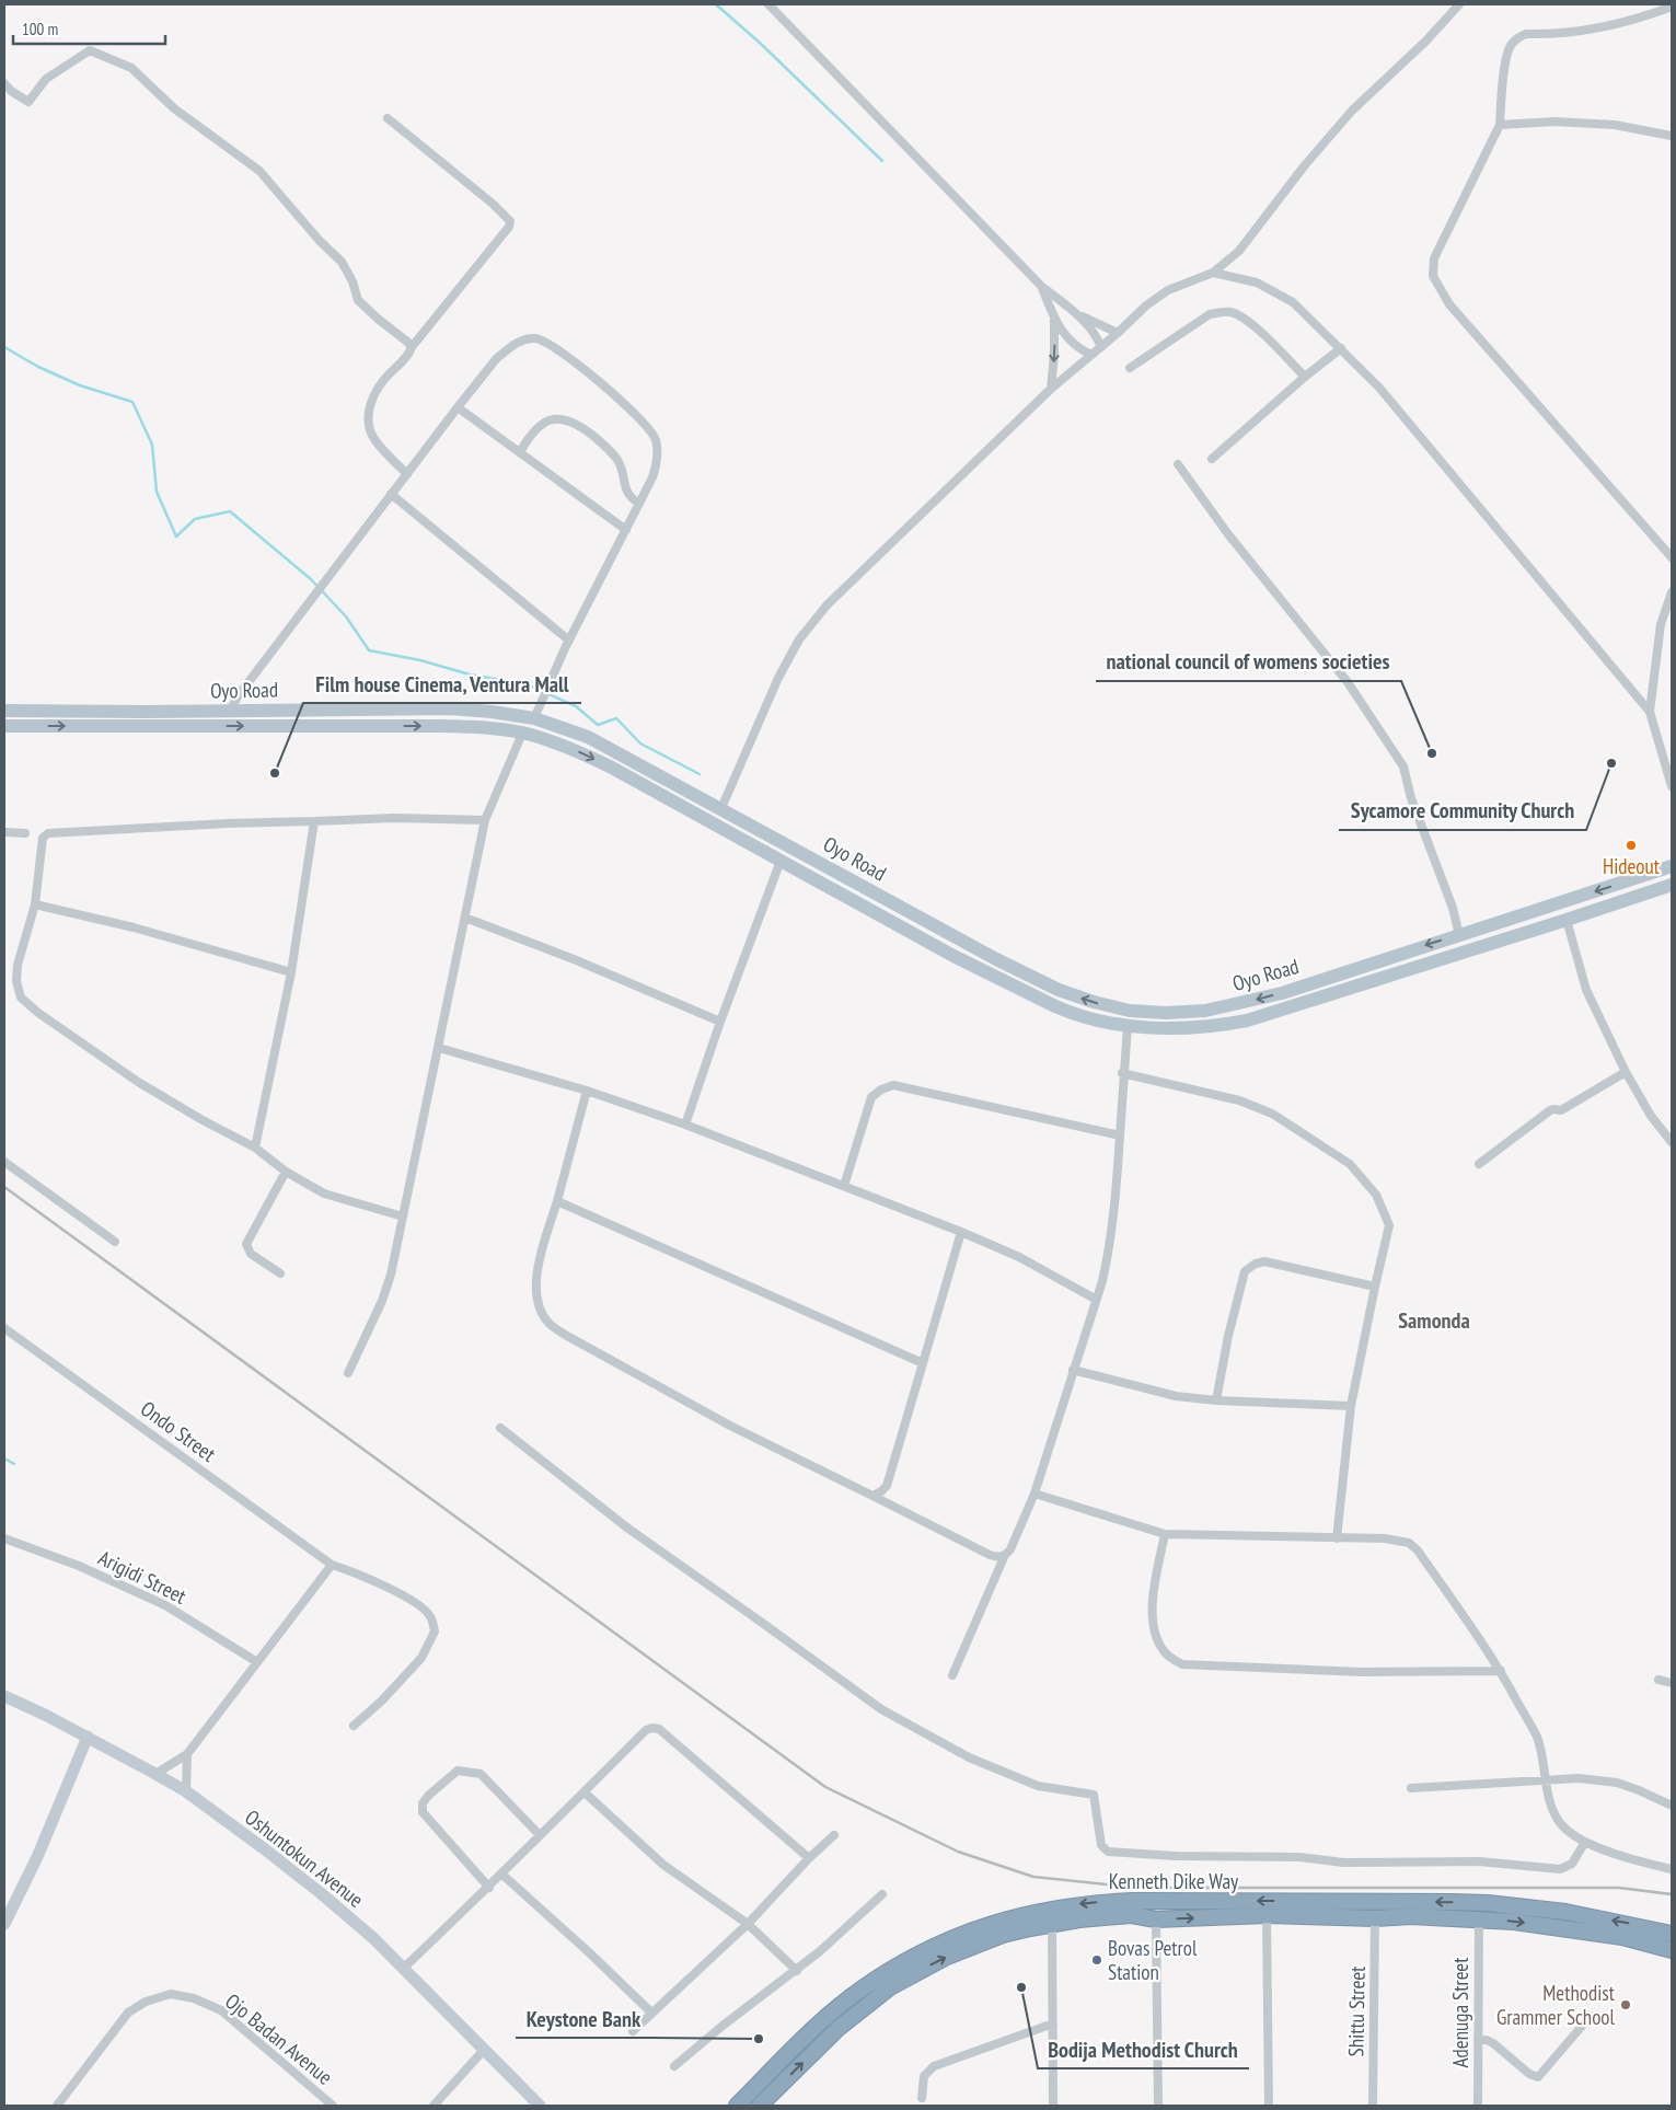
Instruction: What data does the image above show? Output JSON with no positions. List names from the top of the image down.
{
  "streets": {
    "highway": ["Kenneth Dike Way"],
    "main road": ["Oyo Road", "Oshuntokun Avenue"],
    "street": [
      "Ondo Street",
      "Arigidi Street",
      "Shittu Street",
      "Adenuga Street",
      "Ojo Badan Avenue"
    ]
  },
  "crossings": [
    ["Kenneth Dike Way", "Shittu Street"],
    ["Kenneth Dike Way", "Adenuga Street"]
  ],
  "districts": ["Samonda"],
  "places": [
    "national council of womens societies",
    "Sycamore Community Church",
    "Film house Cinema, Ventura Mall",
    "Hideout",
    "Bovas Petrol Station",
    "Bodija Methodist Church",
    "Methodist Grammer School",
    "Keystone Bank"
  ],
  "scale_bar": "100 m"
}
